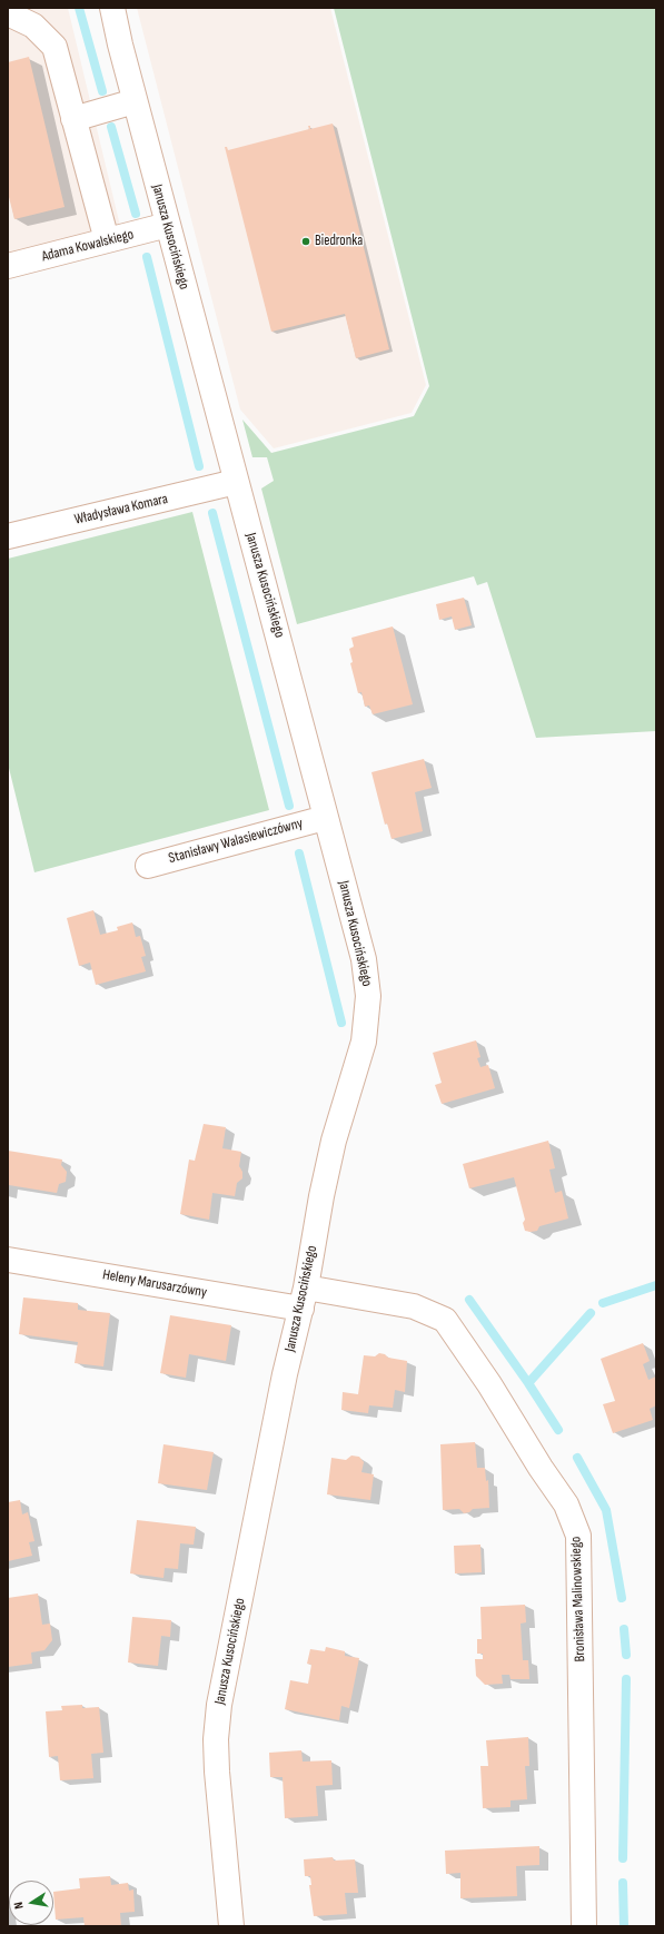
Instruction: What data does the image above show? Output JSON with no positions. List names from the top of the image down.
{
  "streets": {
    "street": [
      "Janusza Kusocińskiego",
      "Adama Kowalskiego",
      "Władysława Komara",
      "Stanisławy Walasiewiczówny",
      "Heleny Marusarzówny",
      "Bronisława Malinowskiego"
    ]
  },
  "crossings": [
    ["Janusza Kusocińskiego", "Adama Kowalskiego"],
    ["Janusza Kusocińskiego", "Władysława Komara"],
    ["Janusza Kusocińskiego", "Stanisławy Walasiewiczówny"],
    ["Janusza Kusocińskiego", "Heleny Marusarzówny"],
    ["Janusza Kusocińskiego", "Bronisława Malinowskiego"],
    ["Heleny Marusarzówny", "Bronisława Malinowskiego"]
  ],
  "places": ["Biedronka"],
  "north": "left"
}
